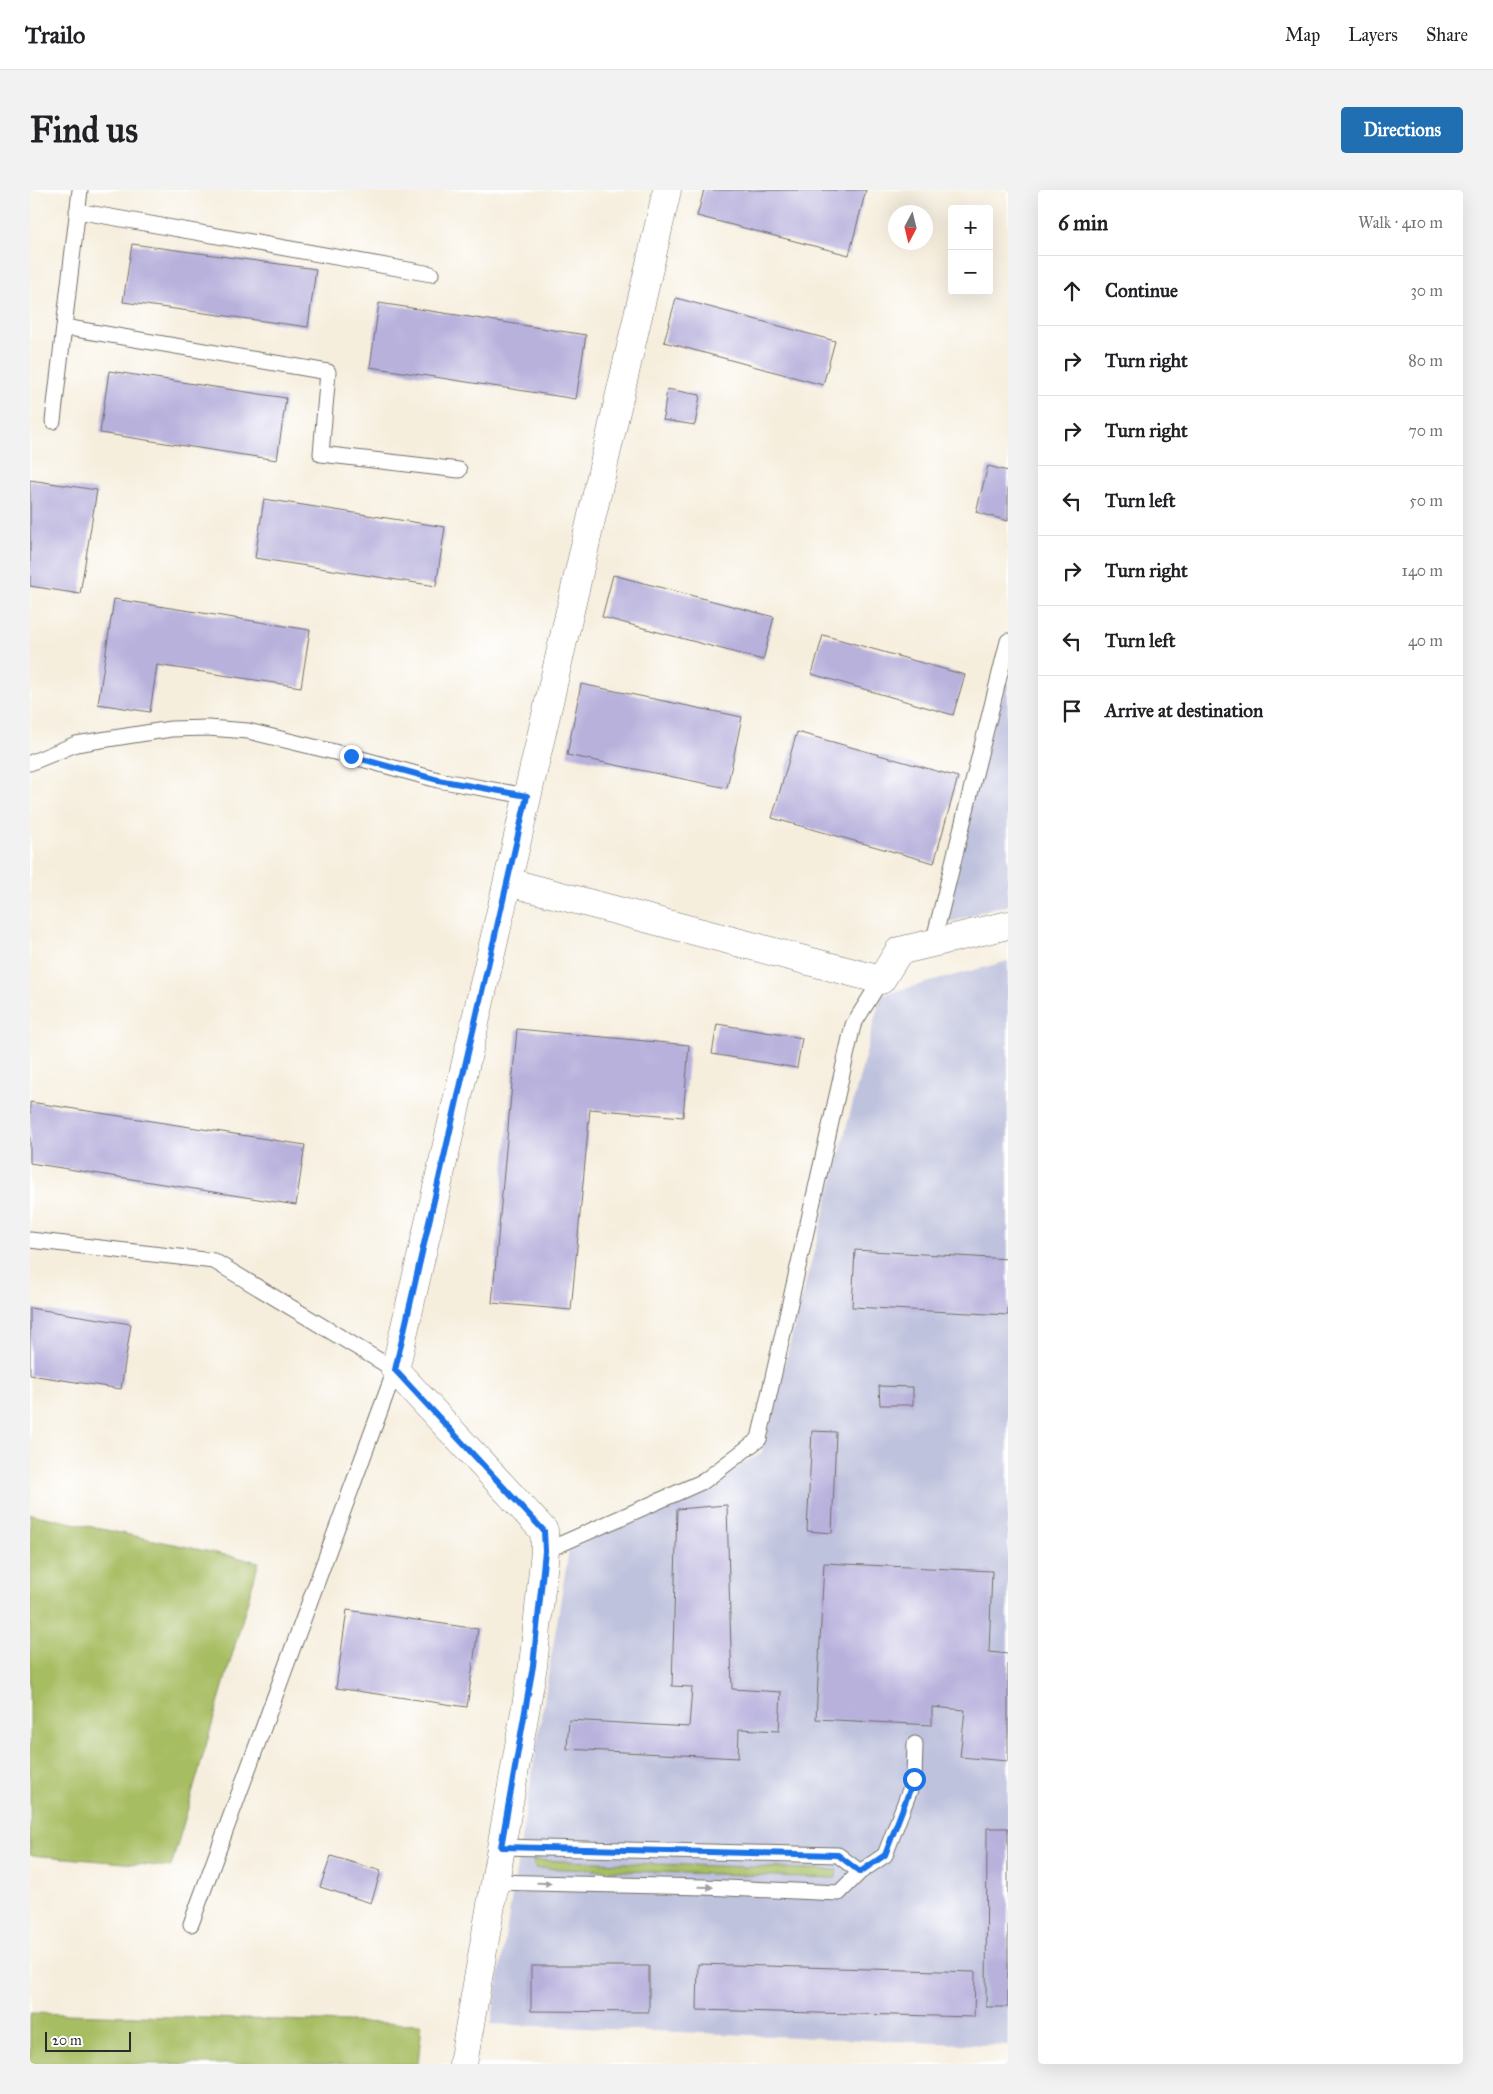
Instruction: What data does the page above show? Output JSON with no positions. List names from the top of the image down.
{
  "scale_bar": "20 m",
  "north": "bottom",
  "page": {
    "header": "Trailo",
    "nav": ["Map", "Layers", "Share"],
    "buttons": "Directions",
    "title": "Find us",
    "heading": ["6 min", "Walk · 410 m"],
    "map_buttons": ["+", "−"],
    "list": [
      ["Continue", "30 m"],
      ["Turn right", "80 m"],
      ["Turn right", "70 m"],
      ["Turn left", "50 m"],
      ["Turn right", "140 m"],
      ["Turn left", "40 m"],
      "Arrive at destination"
    ],
    "scale": "20 m"
  }
}
